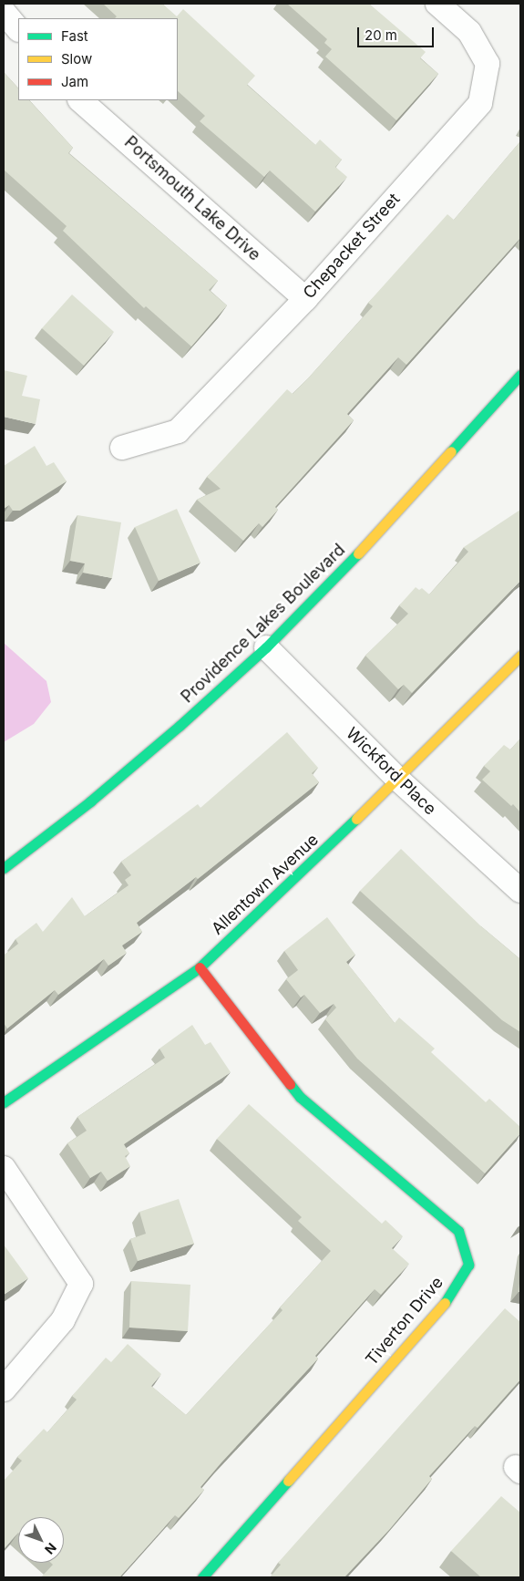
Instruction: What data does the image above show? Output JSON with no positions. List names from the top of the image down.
{
  "streets": {
    "street": [
      "Portsmouth Lake Drive",
      "Chepacket Street",
      "Providence Lakes Boulevard",
      "Wickford Place",
      "Allentown Avenue",
      "Tiverton Drive"
    ]
  },
  "crossings": [
    ["Portsmouth Lake Drive", "Chepacket Street"],
    ["Providence Lakes Boulevard", "Wickford Place"],
    ["Wickford Place", "Allentown Avenue"],
    ["Allentown Avenue", "Tiverton Drive"]
  ],
  "legend": ["Fast", "Slow", "Jam"],
  "scale_bar": "20 m",
  "north": "bottom right"
}
